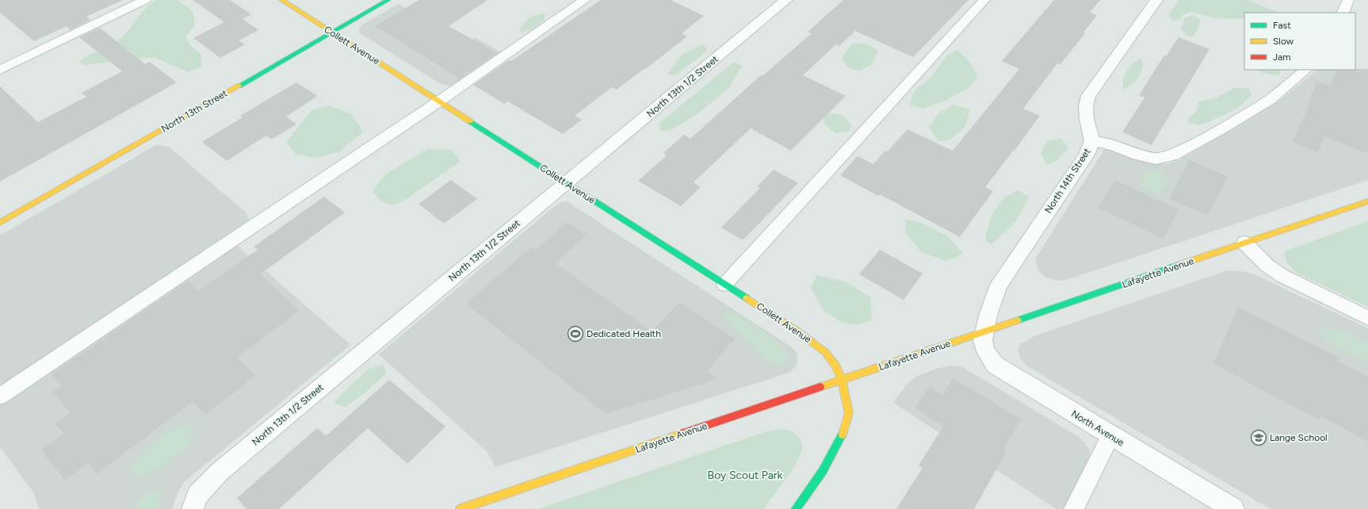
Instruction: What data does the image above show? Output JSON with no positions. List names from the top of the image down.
{
  "streets": {
    "street": [
      "Collett Avenue",
      "North 13th 1/2 Street",
      "North 13th Street",
      "North 14th Street",
      "Lafayette Avenue",
      "North Avenue"
    ]
  },
  "crossings": [
    ["Collett Avenue", "North 13th 1/2 Street"],
    ["Collett Avenue", "North 13th Street"],
    ["Collett Avenue", "Lafayette Avenue"],
    ["North 14th Street", "Lafayette Avenue"],
    ["North 14th Street", "North Avenue"],
    ["Lafayette Avenue", "North Avenue"]
  ],
  "parks": ["Boy Scout Park"],
  "places": {
    "sports": ["Dedicated Health"],
    "school or university": ["Lange School"]
  },
  "legend": ["Fast", "Slow", "Jam"]
}
